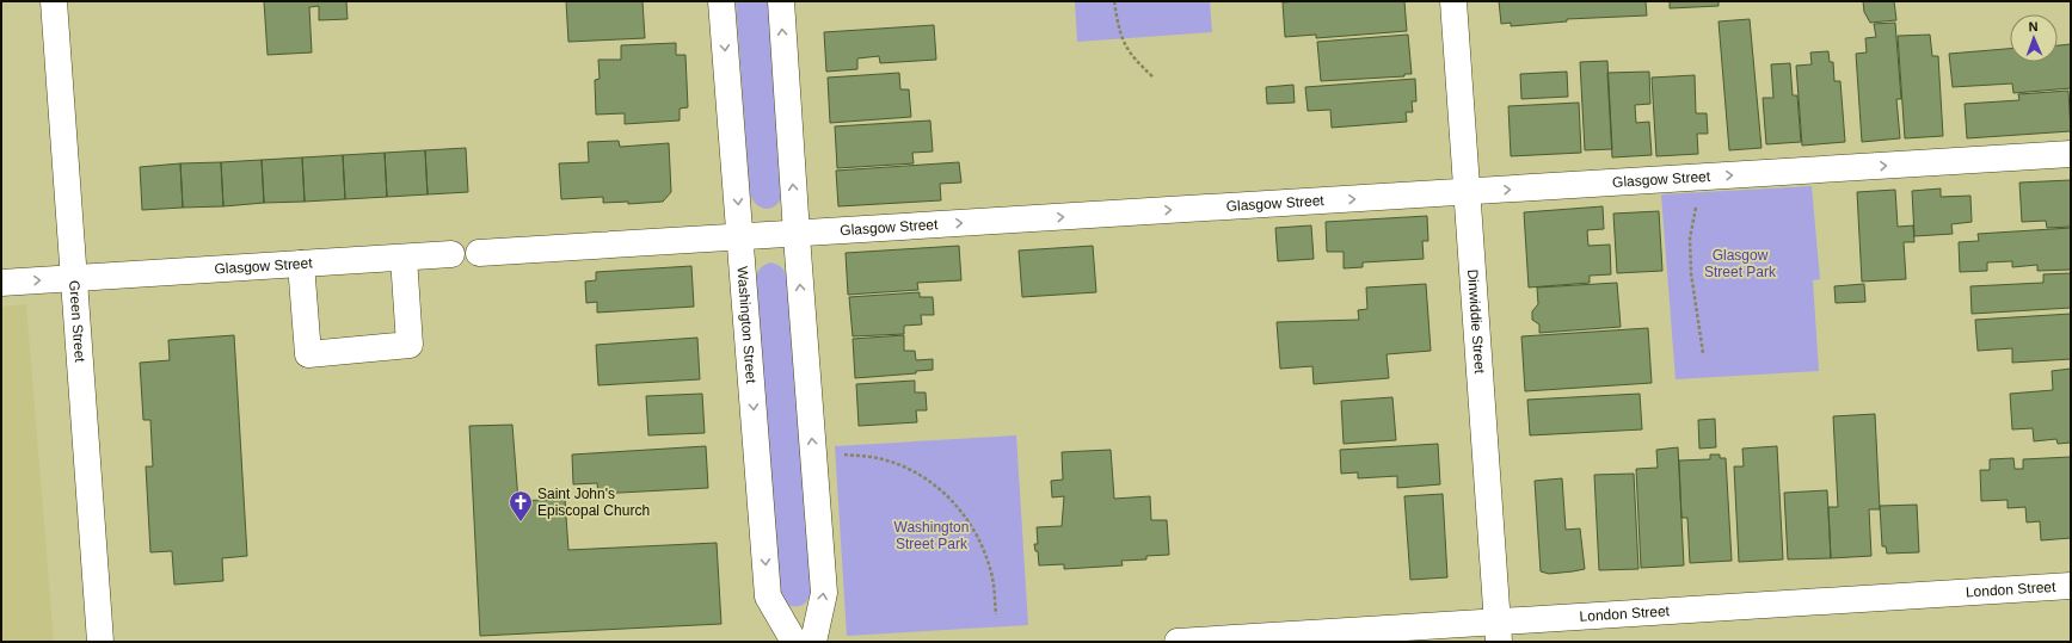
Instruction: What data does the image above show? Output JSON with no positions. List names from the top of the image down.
{
  "streets": {
    "street": [
      "Glasgow Street",
      "Green Street",
      "Dinwiddie Street",
      "Washington Street",
      "London Street"
    ]
  },
  "crossings": [
    ["Glasgow Street", "Green Street"],
    ["Glasgow Street", "Dinwiddie Street"],
    ["Glasgow Street", "Washington Street"],
    ["Dinwiddie Street", "London Street"]
  ],
  "one_way": ["Glasgow Street"],
  "parks": ["Glasgow Street Park", "Washington Street Park"],
  "places": {
    "church": ["Saint John's Episcopal Church"]
  },
  "north": "top"
}
